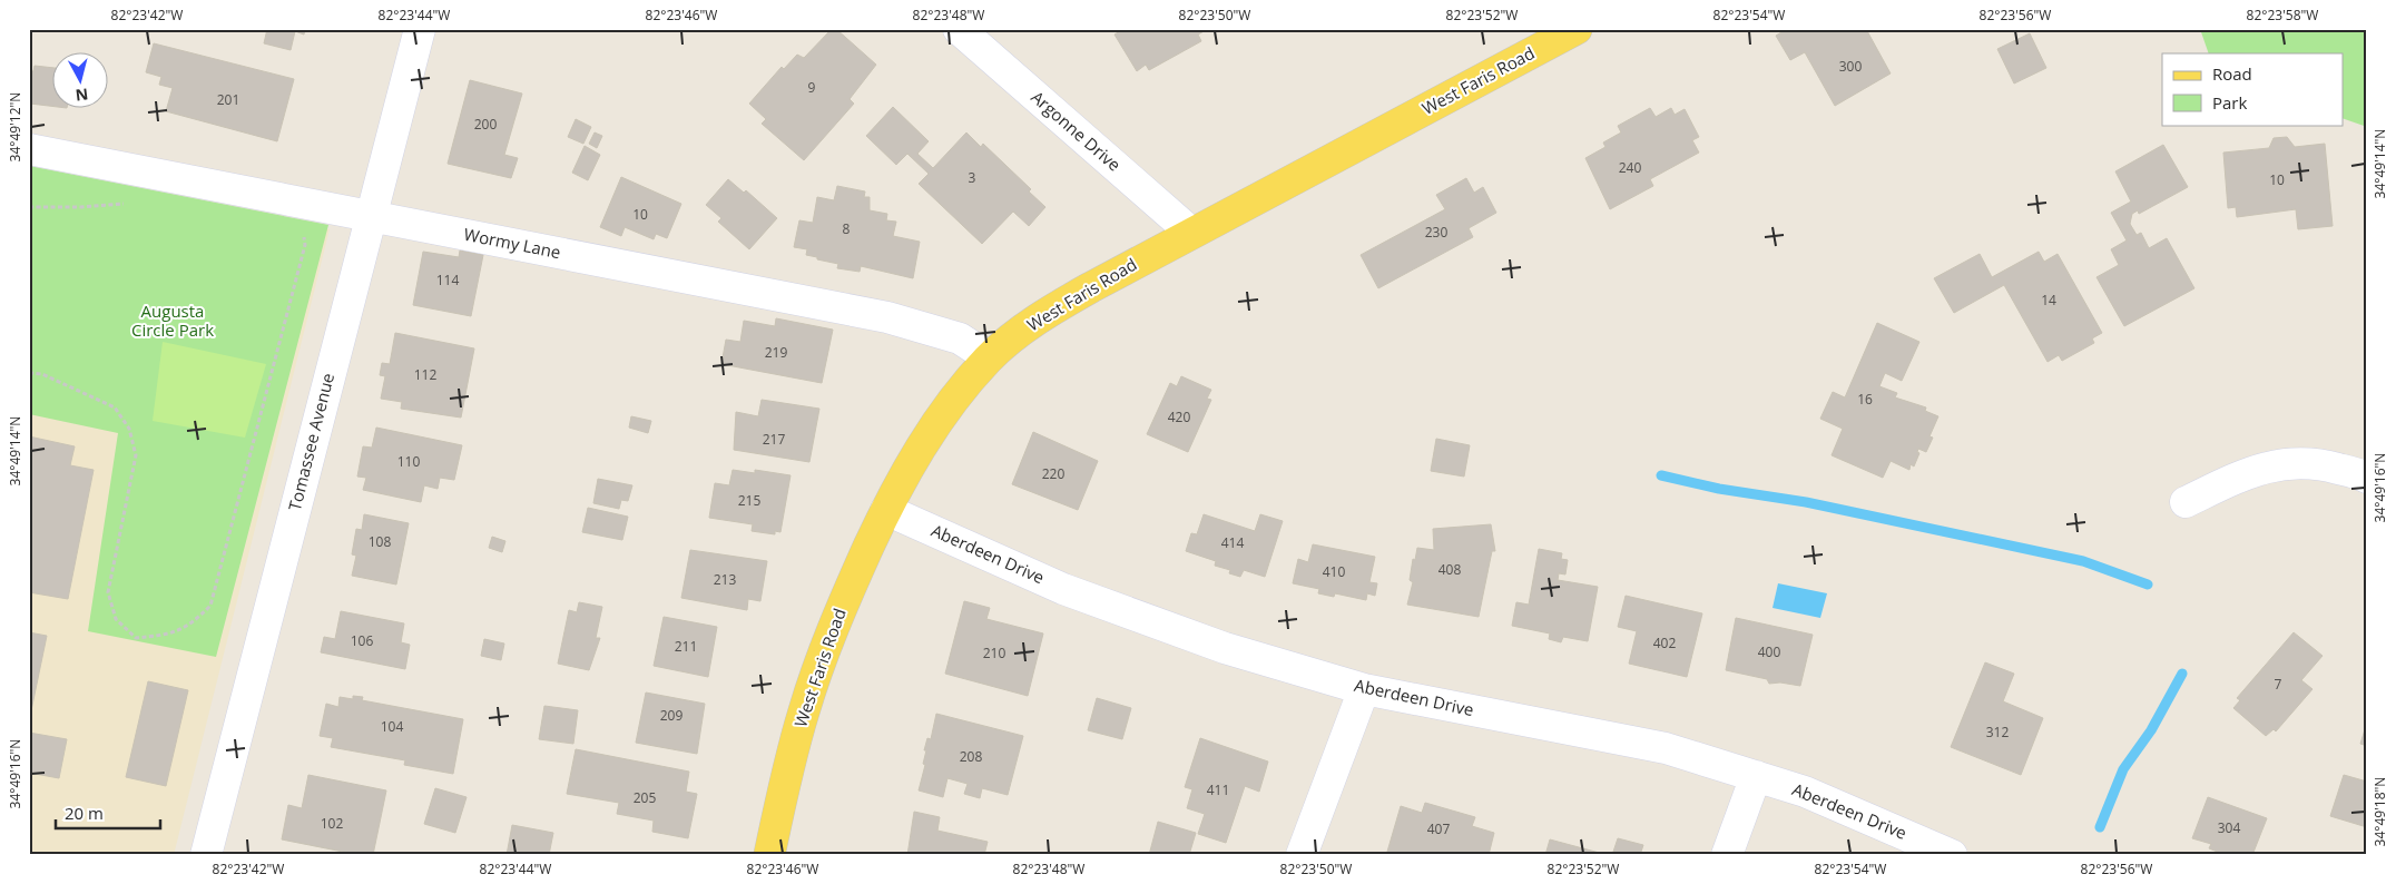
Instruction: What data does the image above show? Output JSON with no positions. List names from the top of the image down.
{
  "streets": {
    "main road": ["West Faris Road"],
    "street": [
      "Argonne Drive",
      "Wormy Lane",
      "Tomassee Avenue",
      "Aberdeen Drive"
    ]
  },
  "crossings": [
    ["West Faris Road", "Argonne Drive"],
    ["West Faris Road", "Wormy Lane"],
    ["West Faris Road", "Aberdeen Drive"],
    ["Wormy Lane", "Tomassee Avenue"]
  ],
  "parks": ["Augusta Circle Park"],
  "house_numbers": [
    "300",
    "9",
    "201",
    "200",
    "240",
    "3",
    "10",
    "10",
    "8",
    "230",
    "114",
    "14",
    "219",
    "112",
    "16",
    "420",
    "217",
    "110",
    "220",
    "215",
    "108",
    "414",
    "408",
    "410",
    "213",
    "106",
    "402",
    "211",
    "400",
    "210",
    "7",
    "209",
    "104",
    "312",
    "208",
    "411",
    "205",
    "102",
    "304",
    "407"
  ],
  "legend": ["Road", "Park"],
  "scale_bar": "20 m",
  "north": "bottom",
  "coordinates": [
    "82°23'42\"W",
    "82°23'44\"W",
    "82°23'46\"W",
    "82°23'48\"W",
    "82°23'50\"W",
    "82°23'52\"W",
    "82°23'54\"W",
    "82°23'56\"W",
    "82°23'58\"W",
    "34°49'12\"N",
    "34°49'14\"N",
    "34°49'16\"N",
    "34°49'18\"N"
  ]
}
